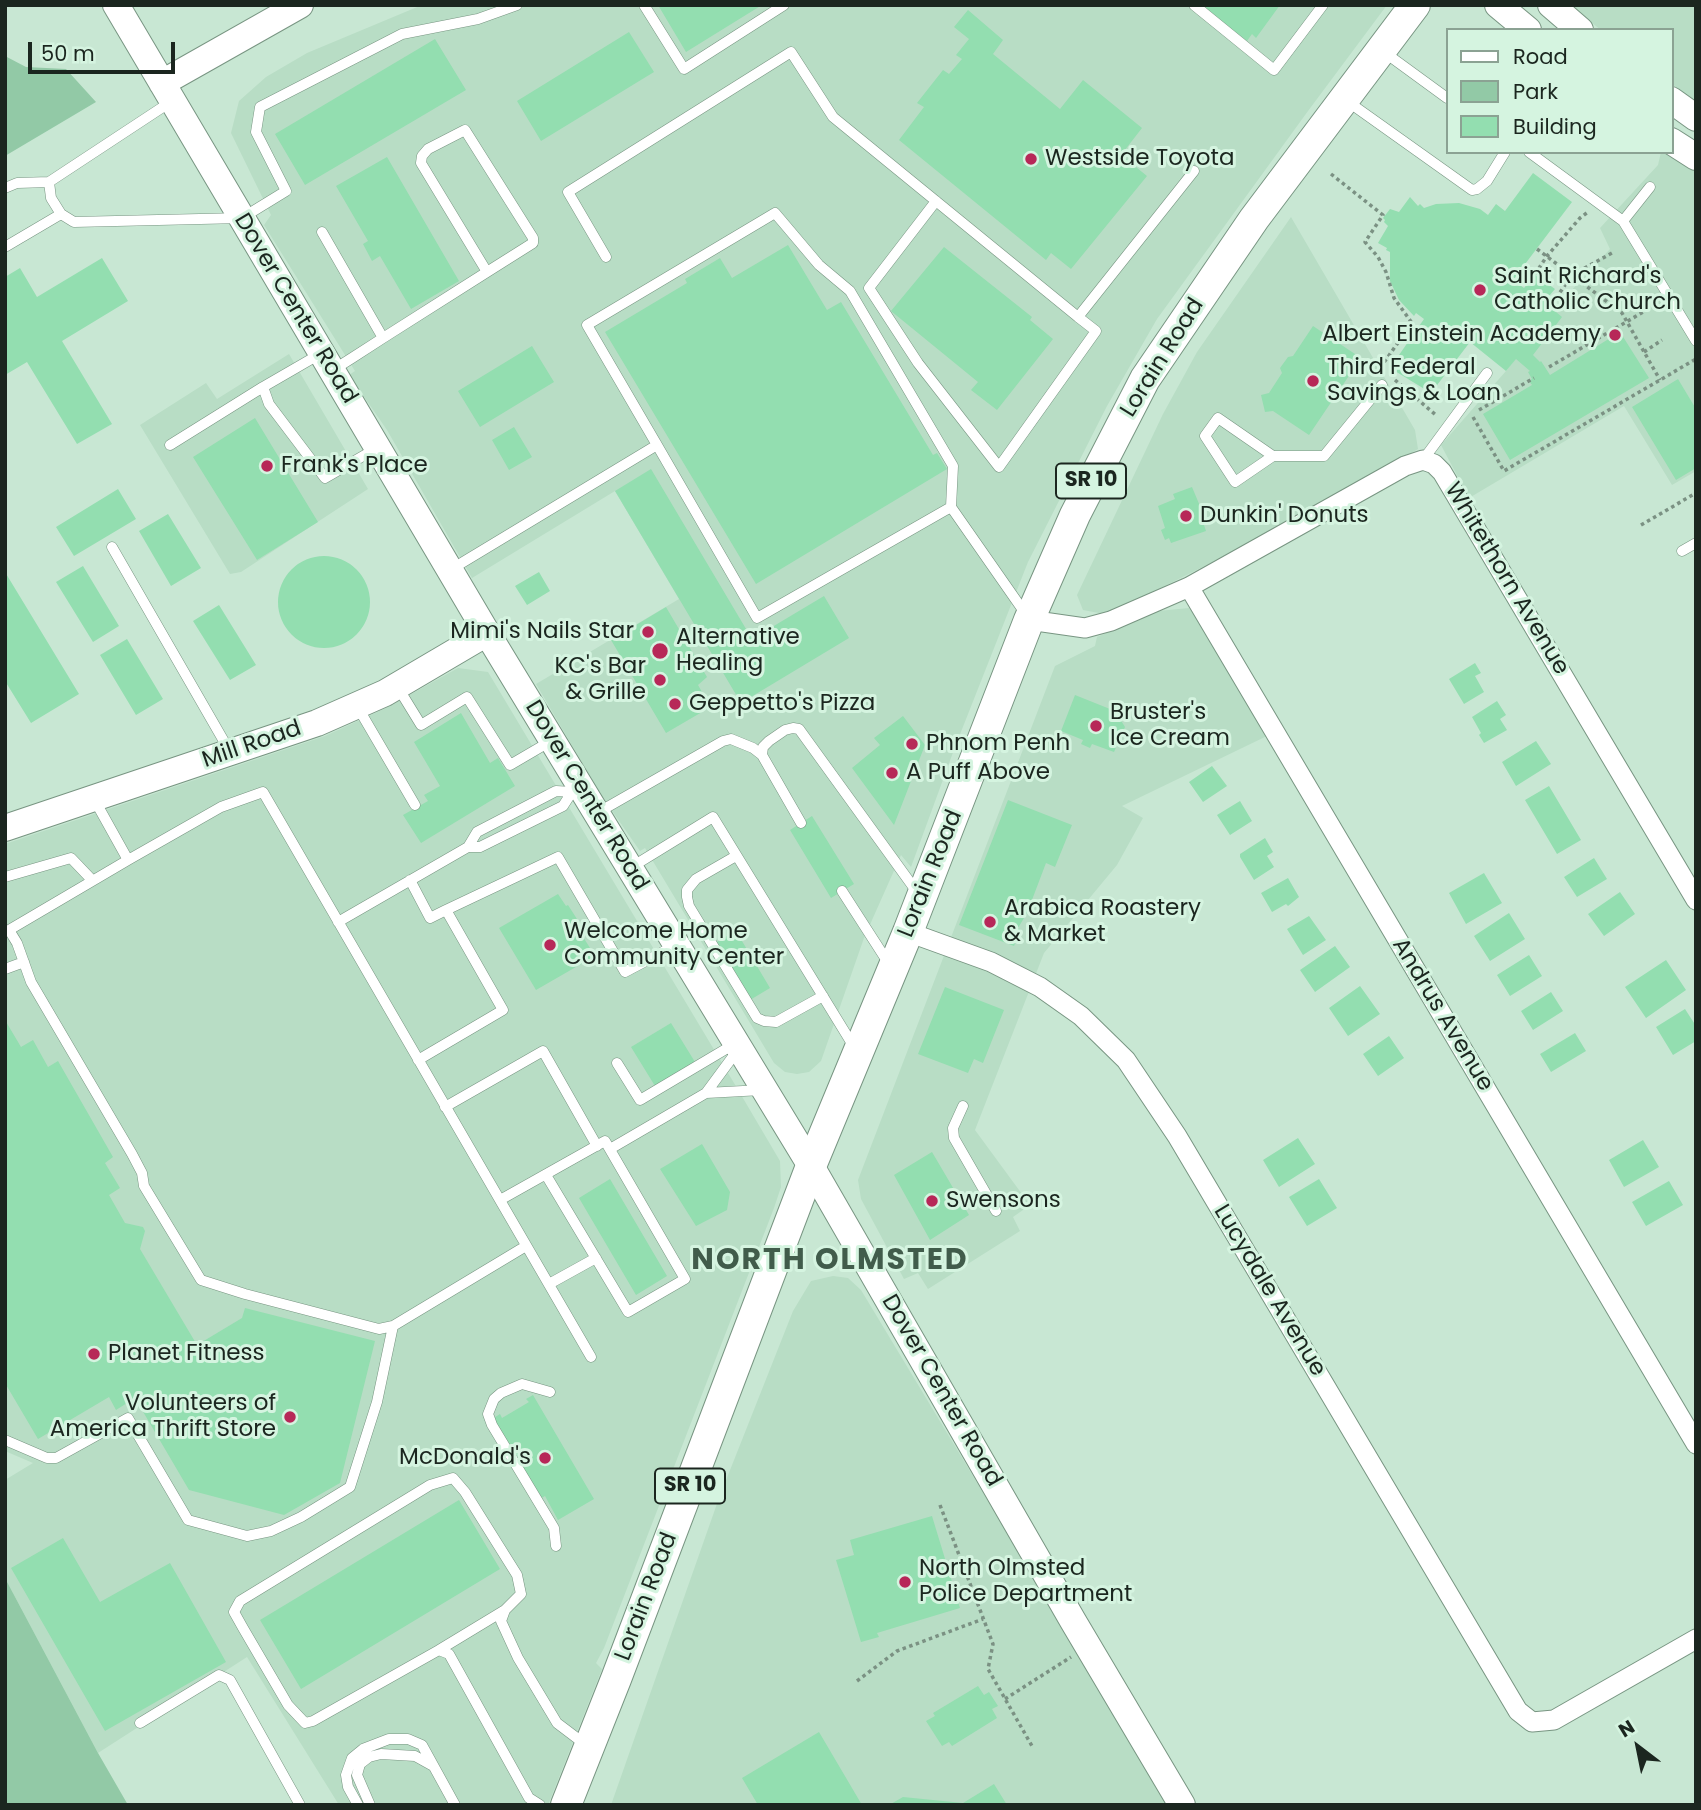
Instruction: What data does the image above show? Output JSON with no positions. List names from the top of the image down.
{
  "streets": {
    "main road": ["Lorain Road", "SR 10"],
    "street": [
      "Dover Center Road",
      "Whitethorn Avenue",
      "Mill Road",
      "Andrus Avenue",
      "Lucydale Avenue"
    ]
  },
  "crossings": [
    ["Dover Center Road", "Lorain Road"],
    ["Dover Center Road", "Mill Road"],
    ["Lorain Road", "Lucydale Avenue"]
  ],
  "districts": ["NORTH OLMSTED"],
  "places": [
    "Westside Toyota",
    "Saint Richard's Catholic Church",
    "Albert Einstein Academy",
    "Third Federal Savings & Loan",
    "Frank's Place",
    "Dunkin' Donuts",
    "Mimi's Nails Star",
    "Alternative Healing",
    "KC's Bar & Grille",
    "Geppetto's Pizza",
    "Bruster's Ice Cream",
    "Phnom Penh",
    "A Puff Above",
    "Arabica Roastery & Market",
    "Welcome Home Community Center",
    "Swensons",
    "Planet Fitness",
    "Volunteers of America Thrift Store",
    "McDonald's",
    "North Olmsted Police Department"
  ],
  "legend": ["Road", "Park", "Building"],
  "scale_bar": "50 m",
  "north": "top left"
}
